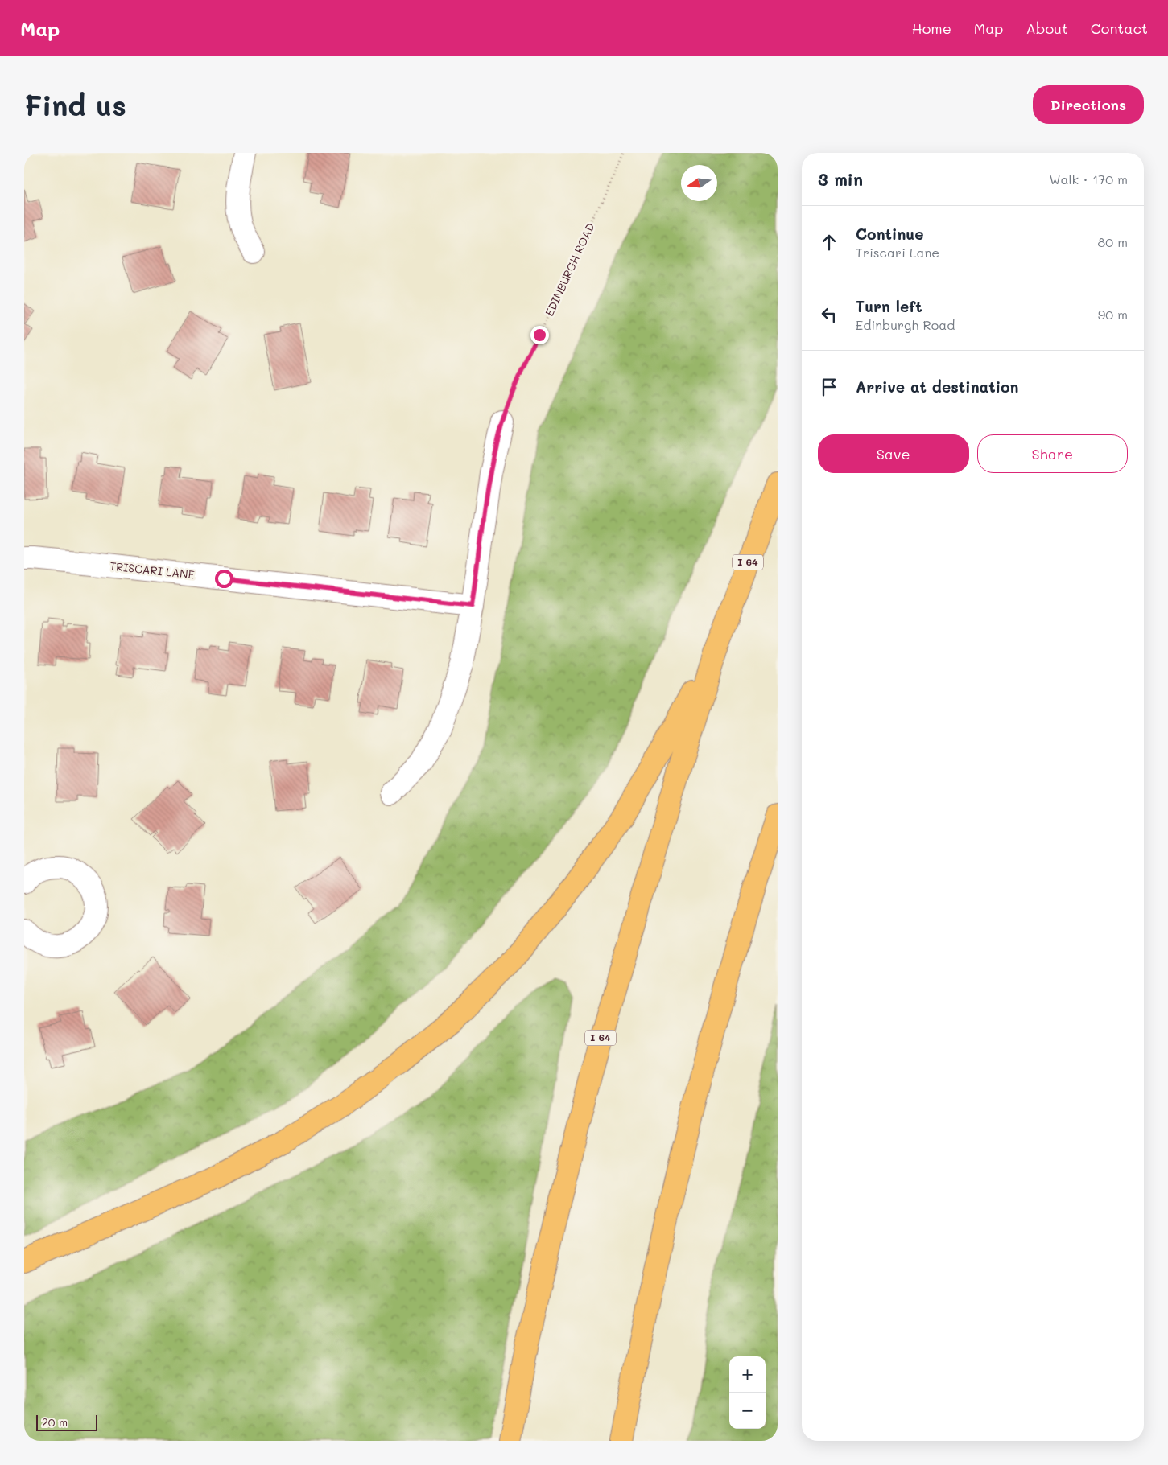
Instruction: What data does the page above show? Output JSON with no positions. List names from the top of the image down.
{
  "streets": {
    "highway": ["I 64"],
    "street": ["TRISCARI LANE"],
    "path": ["EDINBURGH ROAD"]
  },
  "scale_bar": "20 m",
  "north": "left",
  "page": {
    "header": "Map",
    "nav": [
      "Home",
      "Map",
      "About",
      "Contact"
    ],
    "buttons": [
      "Directions",
      ["Save", "Share"]
    ],
    "title": "Find us",
    "heading": ["3 min", "Walk · 170 m"],
    "list": [
      ["Continue", "Triscari Lane", "80 m"],
      ["Turn left", "Edinburgh Road", "90 m"],
      "Arrive at destination"
    ],
    "map_buttons": ["+", "−"],
    "scale": "20 m"
  }
}
